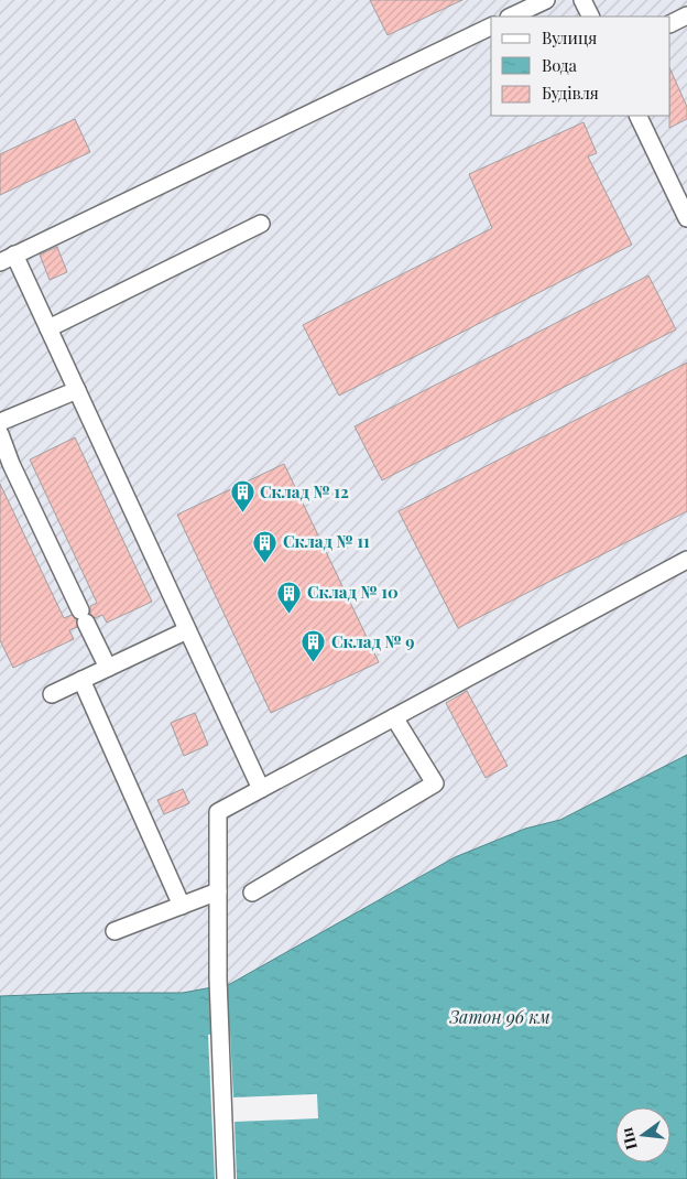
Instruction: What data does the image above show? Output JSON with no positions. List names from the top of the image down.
{
  "water": ["Затон 96 км"],
  "places": {
    "building": [
      "Склад № 12",
      "Склад № 11",
      "Склад № 10",
      "Склад № 9"
    ]
  },
  "legend": ["Вулиця", "Вода", "Будівля"],
  "north": "left"
}
